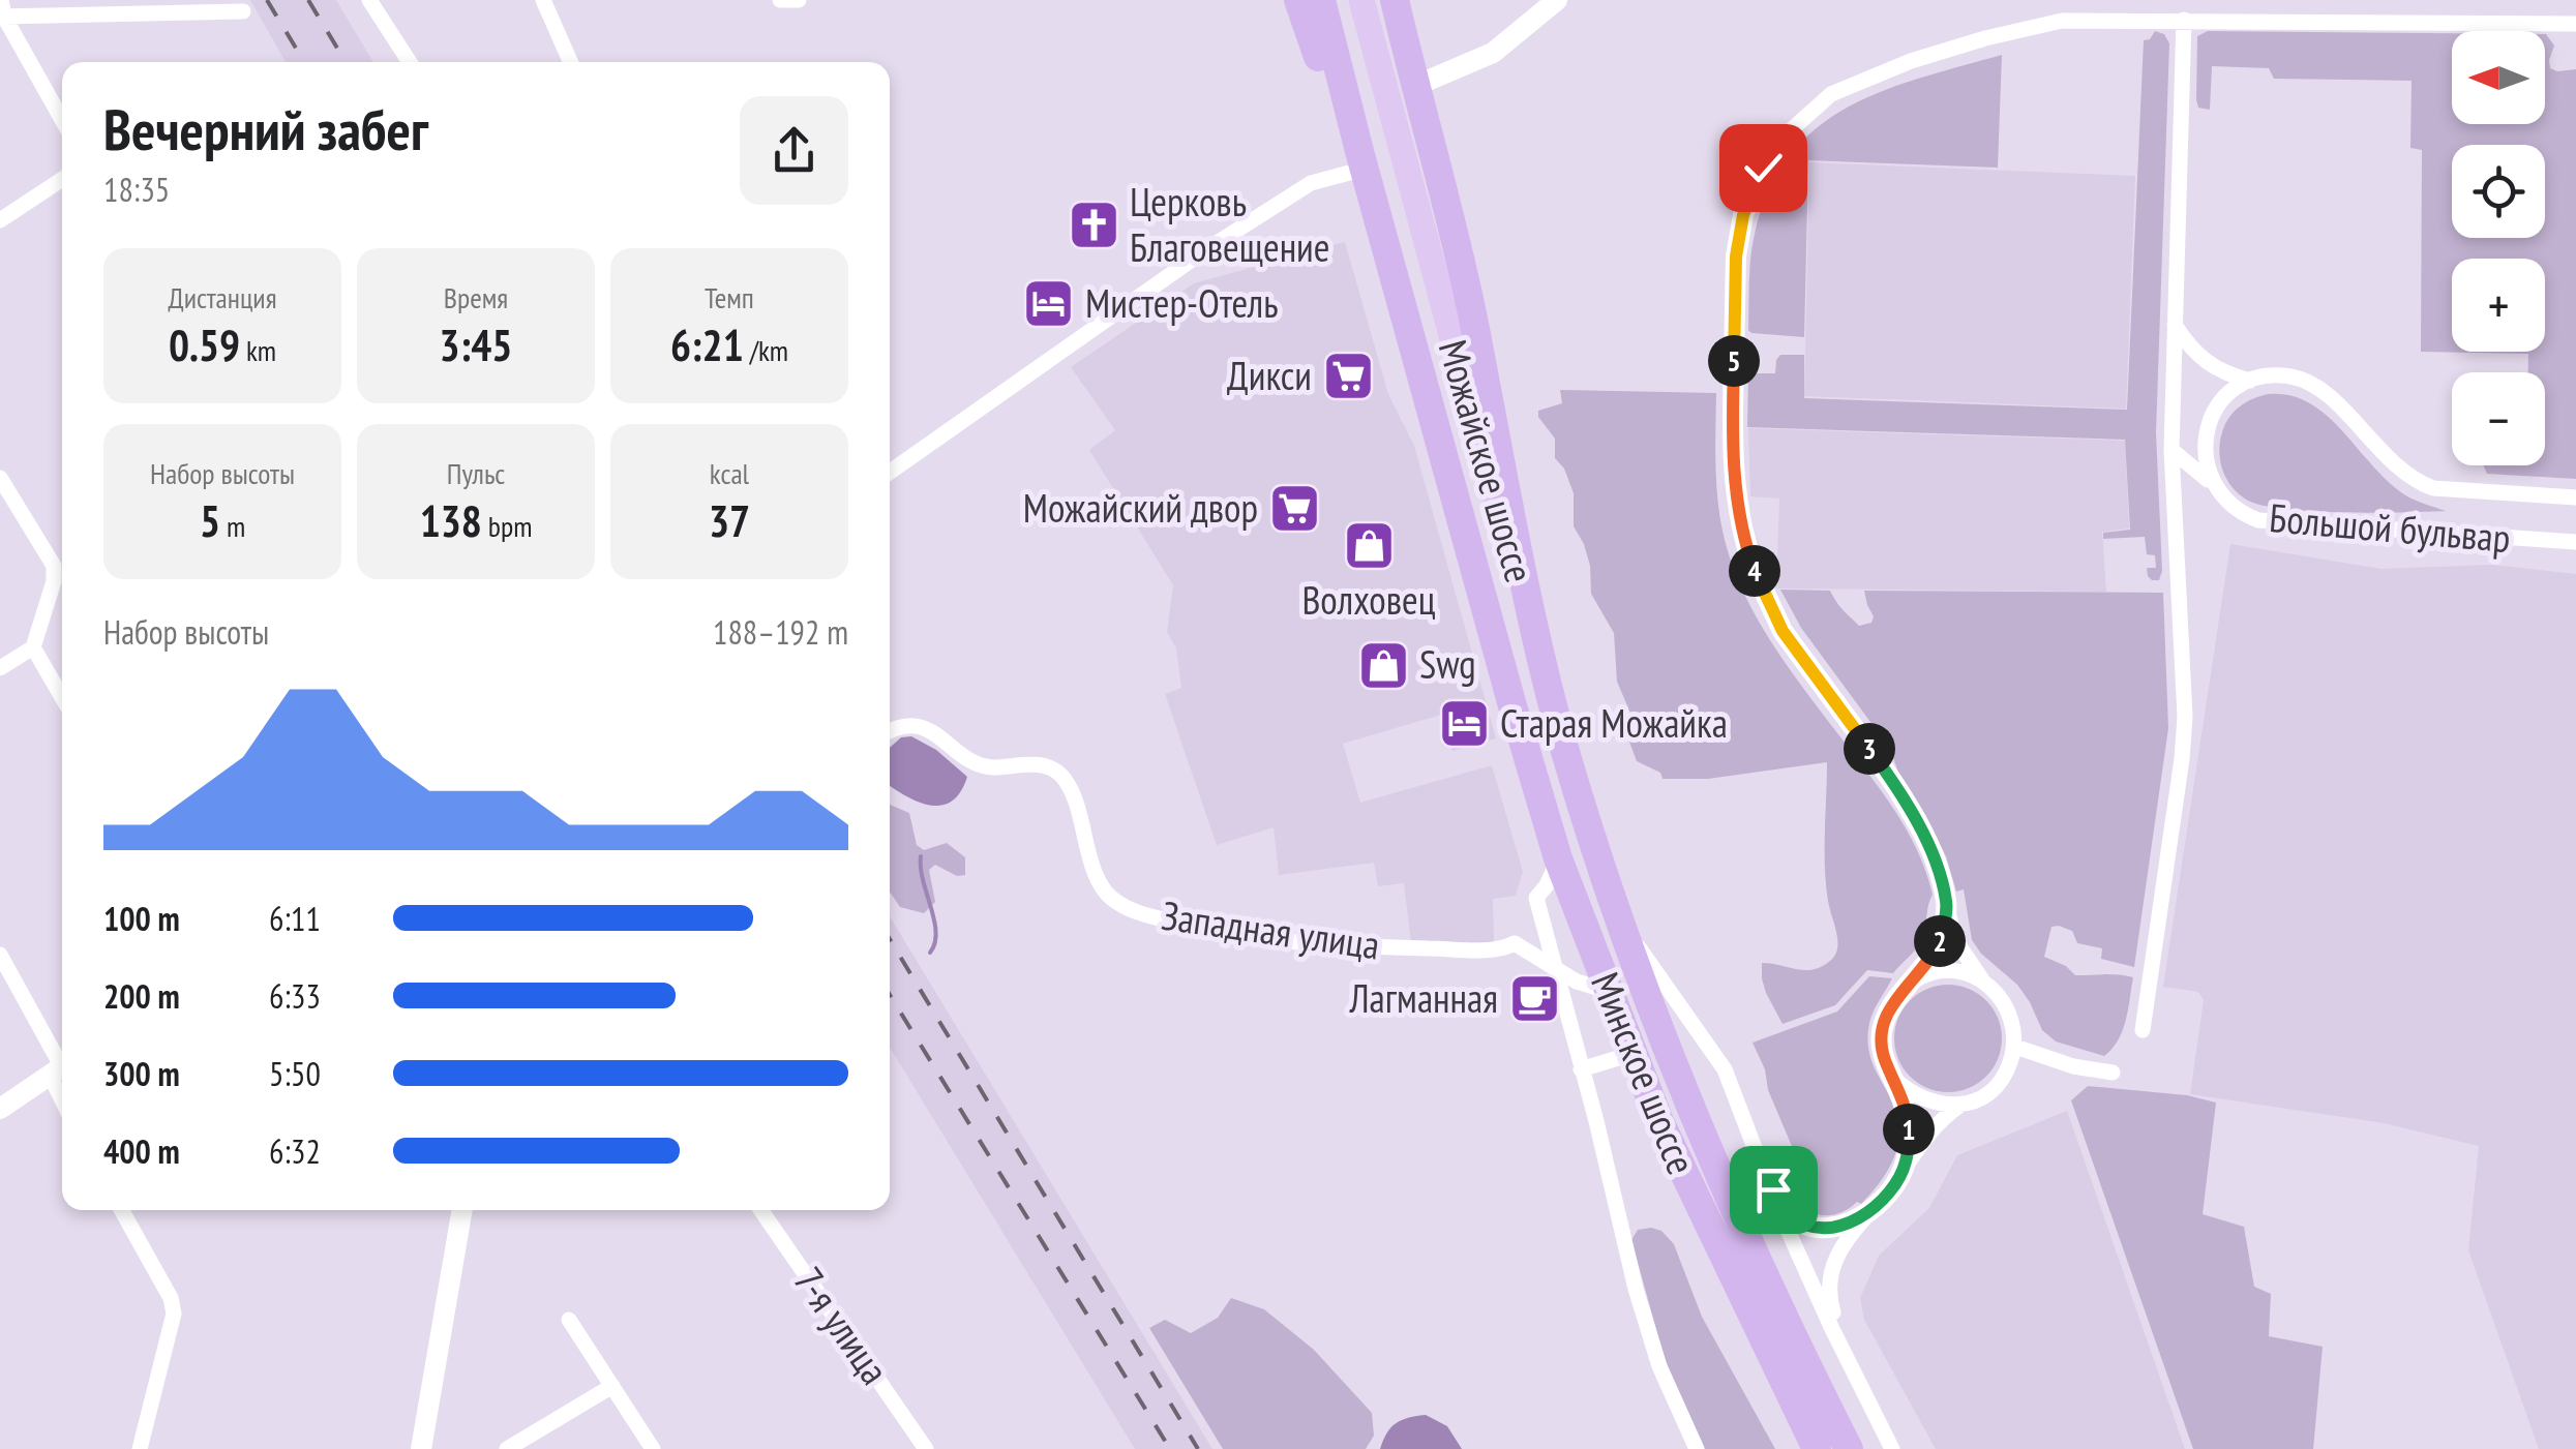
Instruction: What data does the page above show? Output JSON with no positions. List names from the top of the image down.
{
  "streets": {
    "highway": ["Можайское шоссе", "Минское шоссе"],
    "street": ["Большой бульвар", "Западная улица", "7-я улица"]
  },
  "crossings": [
    ["Можайское шоссе", "Минское шоссе"]
  ],
  "places": {
    "church": ["Церковь Благовещение"],
    "hotel": ["Мистер-Отель", "Старая Можайка"],
    "supermarket": ["Дикси", "Можайский двор"],
    "shop": ["Волховец", "Swg"],
    "cafe": ["Лагманная"]
  },
  "north": "left",
  "page": {
    "map_buttons": ["+", "−"],
    "heading": ["Вечерний забег", "18:35"],
    "stats": [
      ["Дистанция", "0.59 km"],
      ["Время", "3:45"],
      ["Темп", "6:21 /km"],
      ["Набор высоты", "5 m"],
      ["Пульс", "138 bpm"],
      ["kcal", "37"]
    ],
    "pins": [
      "5",
      "4",
      "3",
      "2",
      "1"
    ],
    "chart": ["Набор высоты", "188–192 m"],
    "list": [
      {
        "name": "100 m",
        "note": "6:11"
      },
      {
        "name": "200 m",
        "note": "6:33"
      },
      {
        "name": "300 m",
        "note": "5:50"
      },
      {
        "name": "400 m",
        "note": "6:32"
      }
    ]
  }
}
